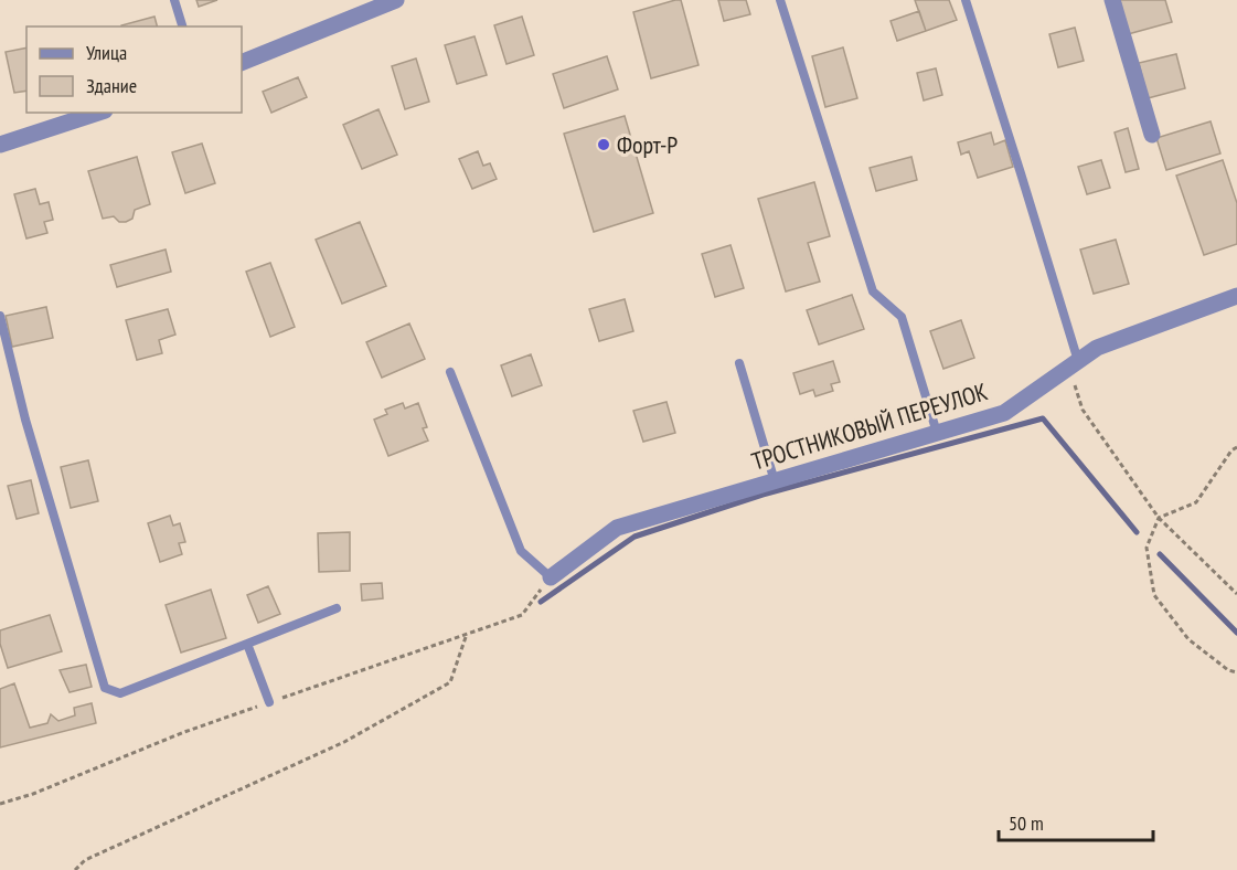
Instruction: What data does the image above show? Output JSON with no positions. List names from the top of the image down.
{
  "streets": {
    "street": ["ТРОСТНИКОВЫЙ ПЕРЕУЛОК"]
  },
  "places": ["Форт-Р"],
  "legend": ["Улица", "Здание"],
  "scale_bar": "50 m"
}
